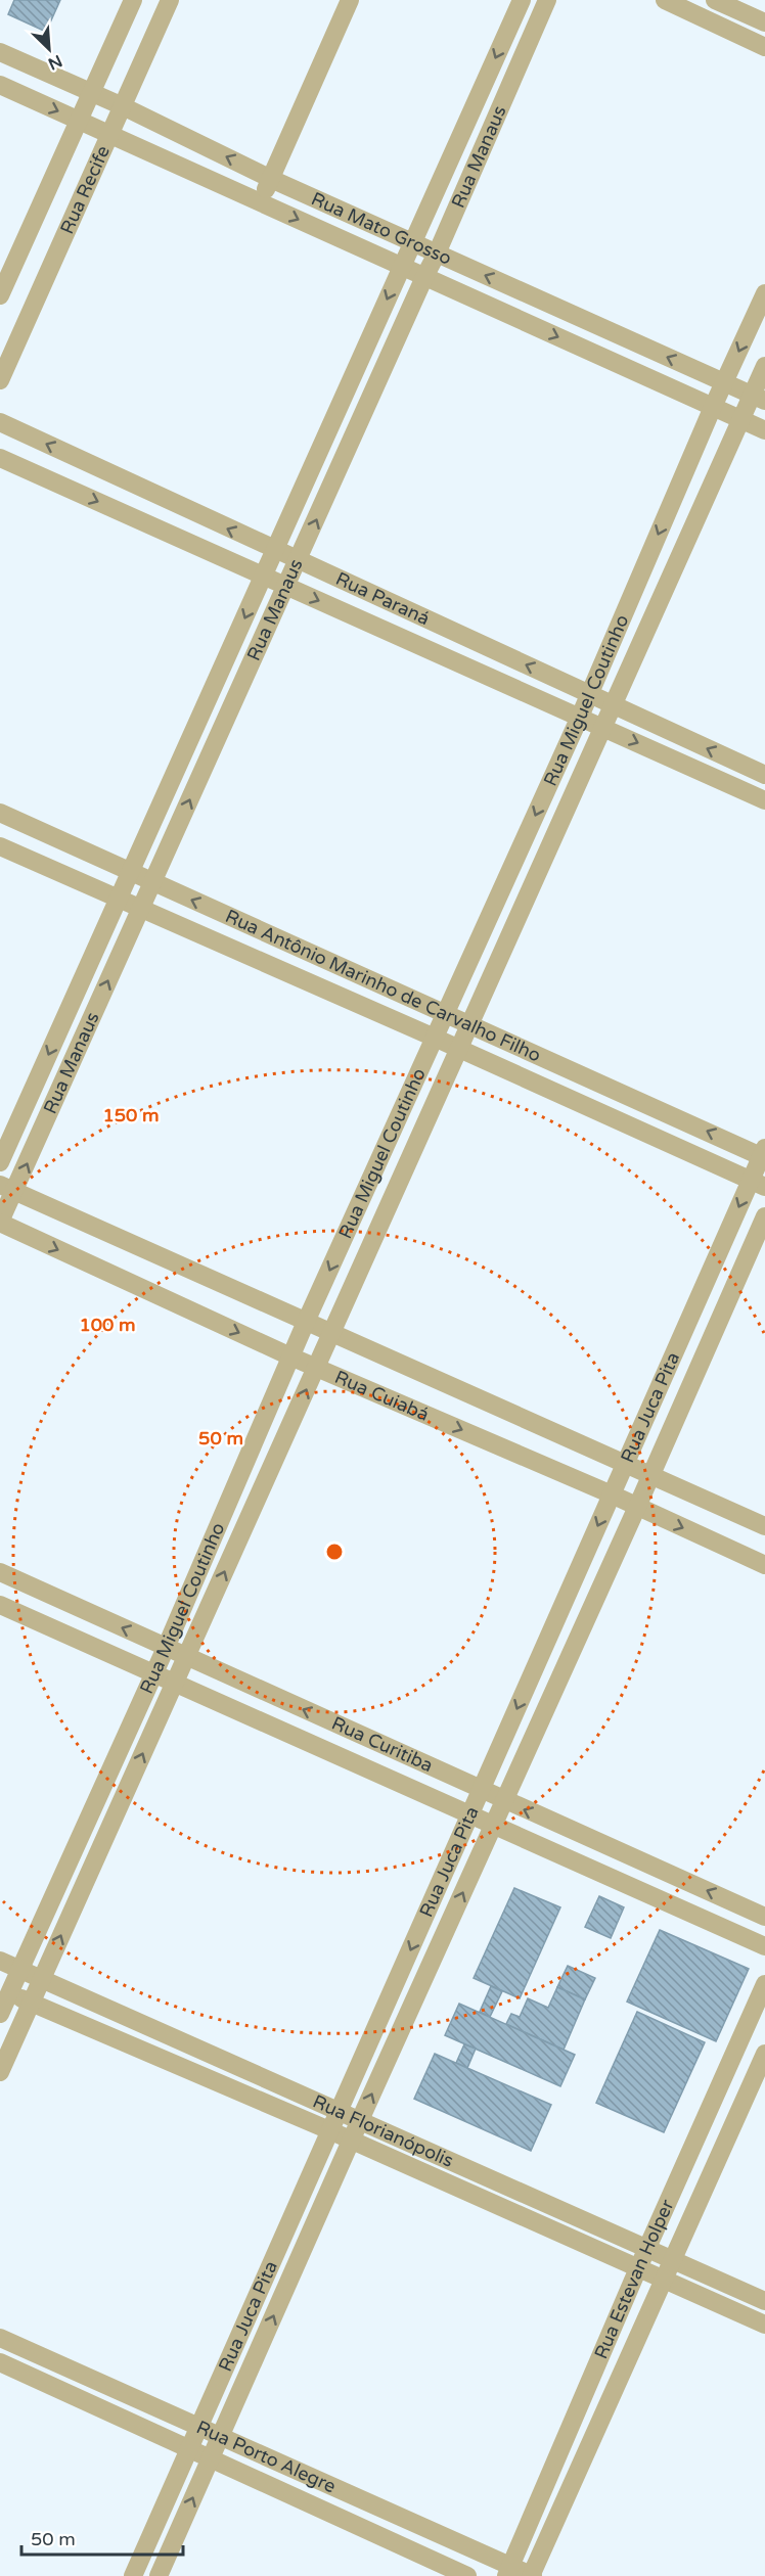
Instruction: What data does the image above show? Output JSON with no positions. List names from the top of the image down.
{
  "streets": {
    "street": [
      "Rua Manaus",
      "Rua Recife",
      "Rua Mato Grosso",
      "Rua Paraná",
      "Rua Miguel Coutinho",
      "Rua Antônio Marinho de Carvalho Filho",
      "Rua Cuiabá",
      "Rua Juca Pita",
      "Rua Curitiba",
      "Rua Florianópolis",
      "Rua Estevan Holper",
      "Rua Porto Alegre"
    ]
  },
  "crossings": [
    ["Rua Manaus", "Rua Mato Grosso"],
    ["Rua Manaus", "Rua Paraná"],
    ["Rua Manaus", "Rua Antônio Marinho de Carvalho Filho"],
    ["Rua Manaus", "Rua Cuiabá"],
    ["Rua Recife", "Rua Mato Grosso"],
    ["Rua Mato Grosso", "Rua Miguel Coutinho"],
    ["Rua Paraná", "Rua Miguel Coutinho"],
    ["Rua Miguel Coutinho", "Rua Antônio Marinho de Carvalho Filho"],
    ["Rua Miguel Coutinho", "Rua Cuiabá"],
    ["Rua Miguel Coutinho", "Rua Curitiba"],
    ["Rua Miguel Coutinho", "Rua Florianópolis"],
    ["Rua Antônio Marinho de Carvalho Filho", "Rua Juca Pita"],
    ["Rua Cuiabá", "Rua Juca Pita"],
    ["Rua Juca Pita", "Rua Curitiba"],
    ["Rua Juca Pita", "Rua Florianópolis"],
    ["Rua Juca Pita", "Rua Porto Alegre"],
    ["Rua Florianópolis", "Rua Estevan Holper"],
    ["Rua Estevan Holper", "Rua Porto Alegre"]
  ],
  "scale_bar": "50 m",
  "north": "bottom right",
  "rings": ["150 m", "100 m", "50 m"]
}
